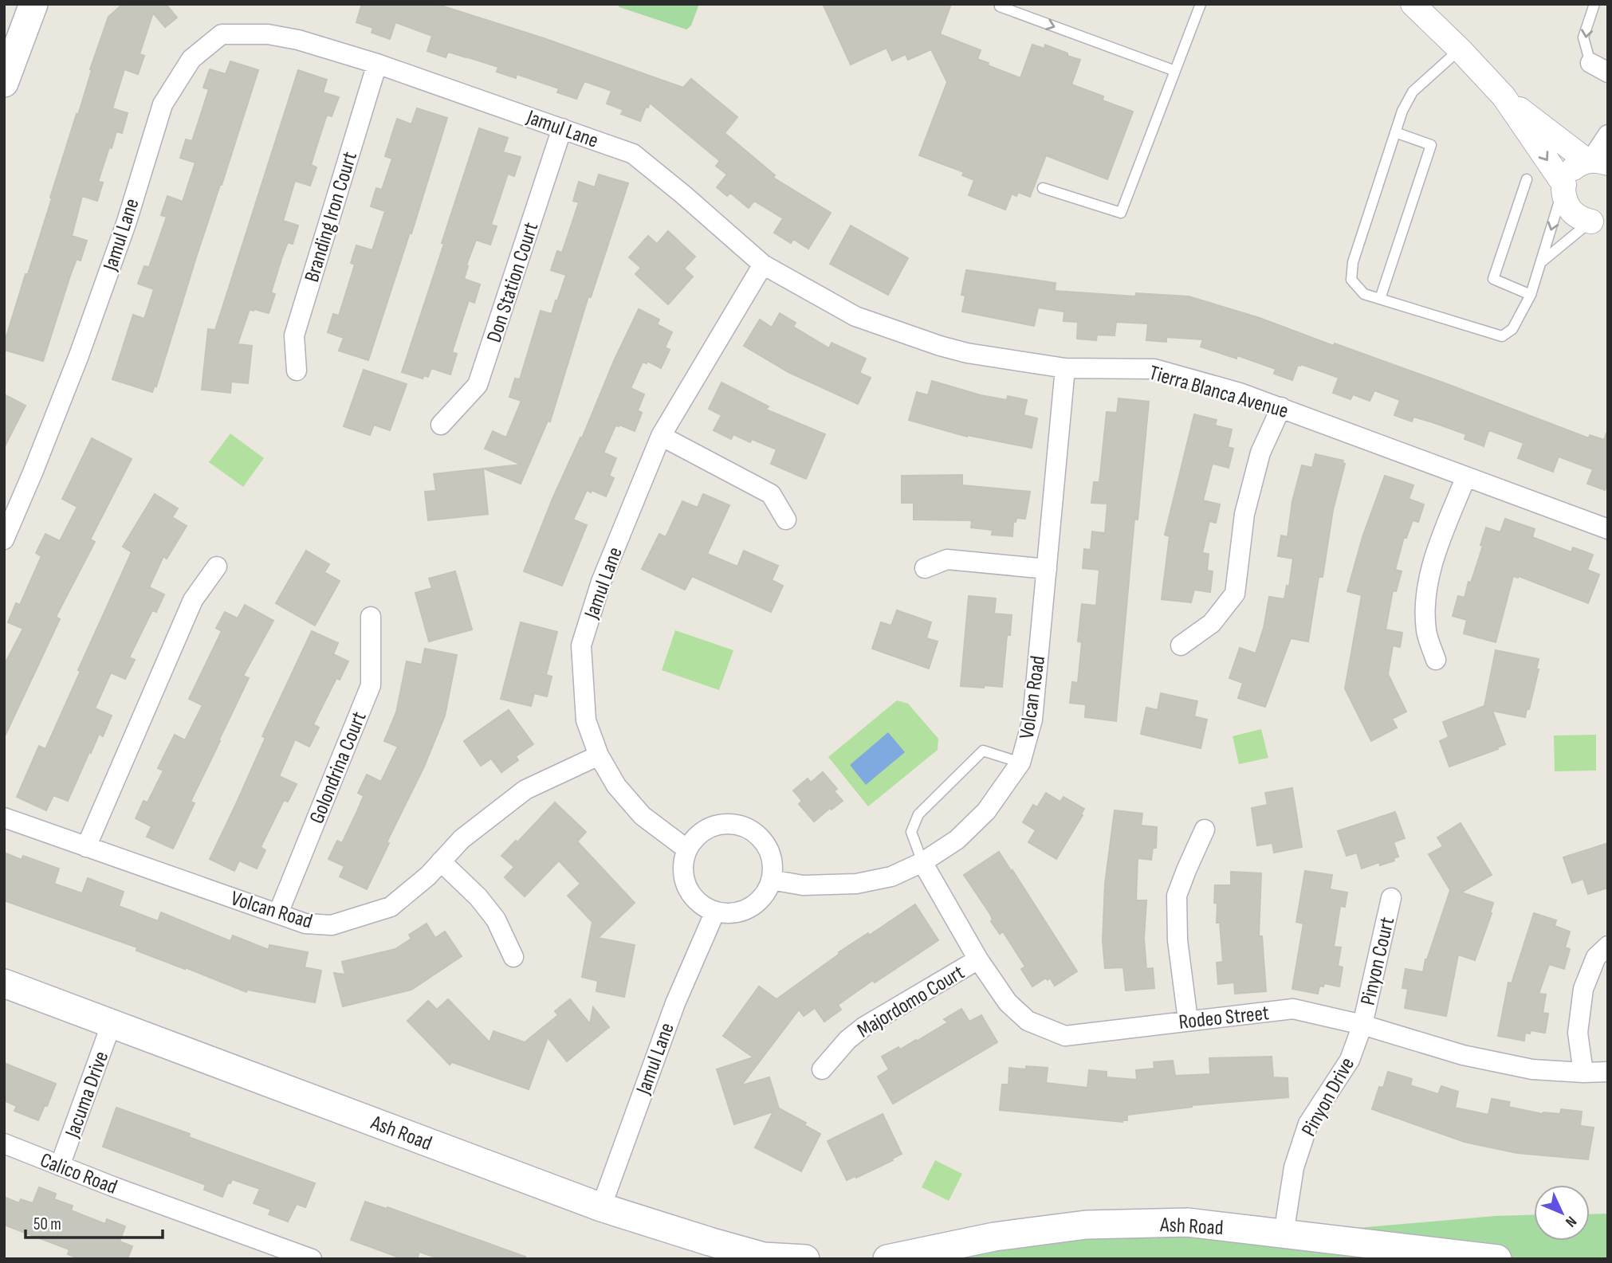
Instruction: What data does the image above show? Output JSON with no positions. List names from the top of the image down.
{
  "streets": {
    "main road": ["Ash Road"],
    "street": [
      "Jamul Lane",
      "Branding Iron Court",
      "Don Station Court",
      "Tierra Blanca Avenue",
      "Volcan Road",
      "Golondrina Court",
      "Pinyon Court",
      "Majordomo Court",
      "Rodeo Street",
      "Jacuma Drive",
      "Pinyon Drive",
      "Calico Road"
    ]
  },
  "crossings": [
    ["Jamul Lane", "Branding Iron Court"],
    ["Jamul Lane", "Don Station Court"],
    ["Jamul Lane", "Tierra Blanca Avenue"],
    ["Jamul Lane", "Volcan Road"],
    ["Jamul Lane", "Ash Road"],
    ["Tierra Blanca Avenue", "Volcan Road"],
    ["Volcan Road", "Golondrina Court"],
    ["Volcan Road", "Rodeo Street"],
    ["Pinyon Court", "Rodeo Street"],
    ["Pinyon Court", "Pinyon Drive"],
    ["Majordomo Court", "Rodeo Street"],
    ["Rodeo Street", "Pinyon Drive"],
    ["Jacuma Drive", "Ash Road"],
    ["Jacuma Drive", "Calico Road"],
    ["Pinyon Drive", "Ash Road"]
  ],
  "scale_bar": "50 m",
  "north": "bottom right"
}
